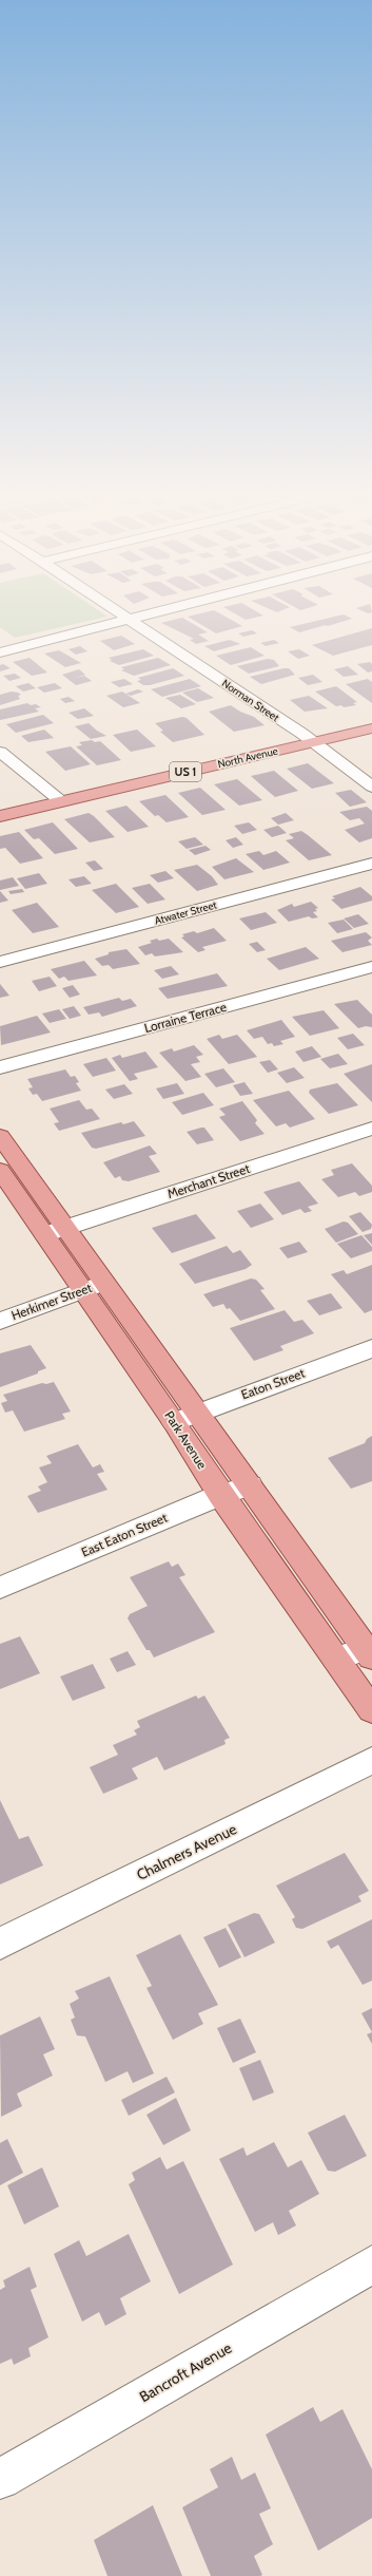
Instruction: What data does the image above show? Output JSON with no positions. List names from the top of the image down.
{
  "streets": {
    "main road": ["North Avenue", "US 1", "Park Avenue"],
    "street": [
      "Norman Street",
      "Atwater Street",
      "Lorraine Terrace",
      "Merchant Street",
      "Herkimer Street",
      "Eaton Street",
      "East Eaton Street",
      "Chalmers Avenue",
      "Bancroft Avenue"
    ]
  },
  "crossings": [
    ["Norman Street", "North Avenue"],
    ["Merchant Street", "Park Avenue"],
    ["Herkimer Street", "Park Avenue"],
    ["Eaton Street", "Park Avenue"],
    ["Park Avenue", "East Eaton Street"]
  ]
}
